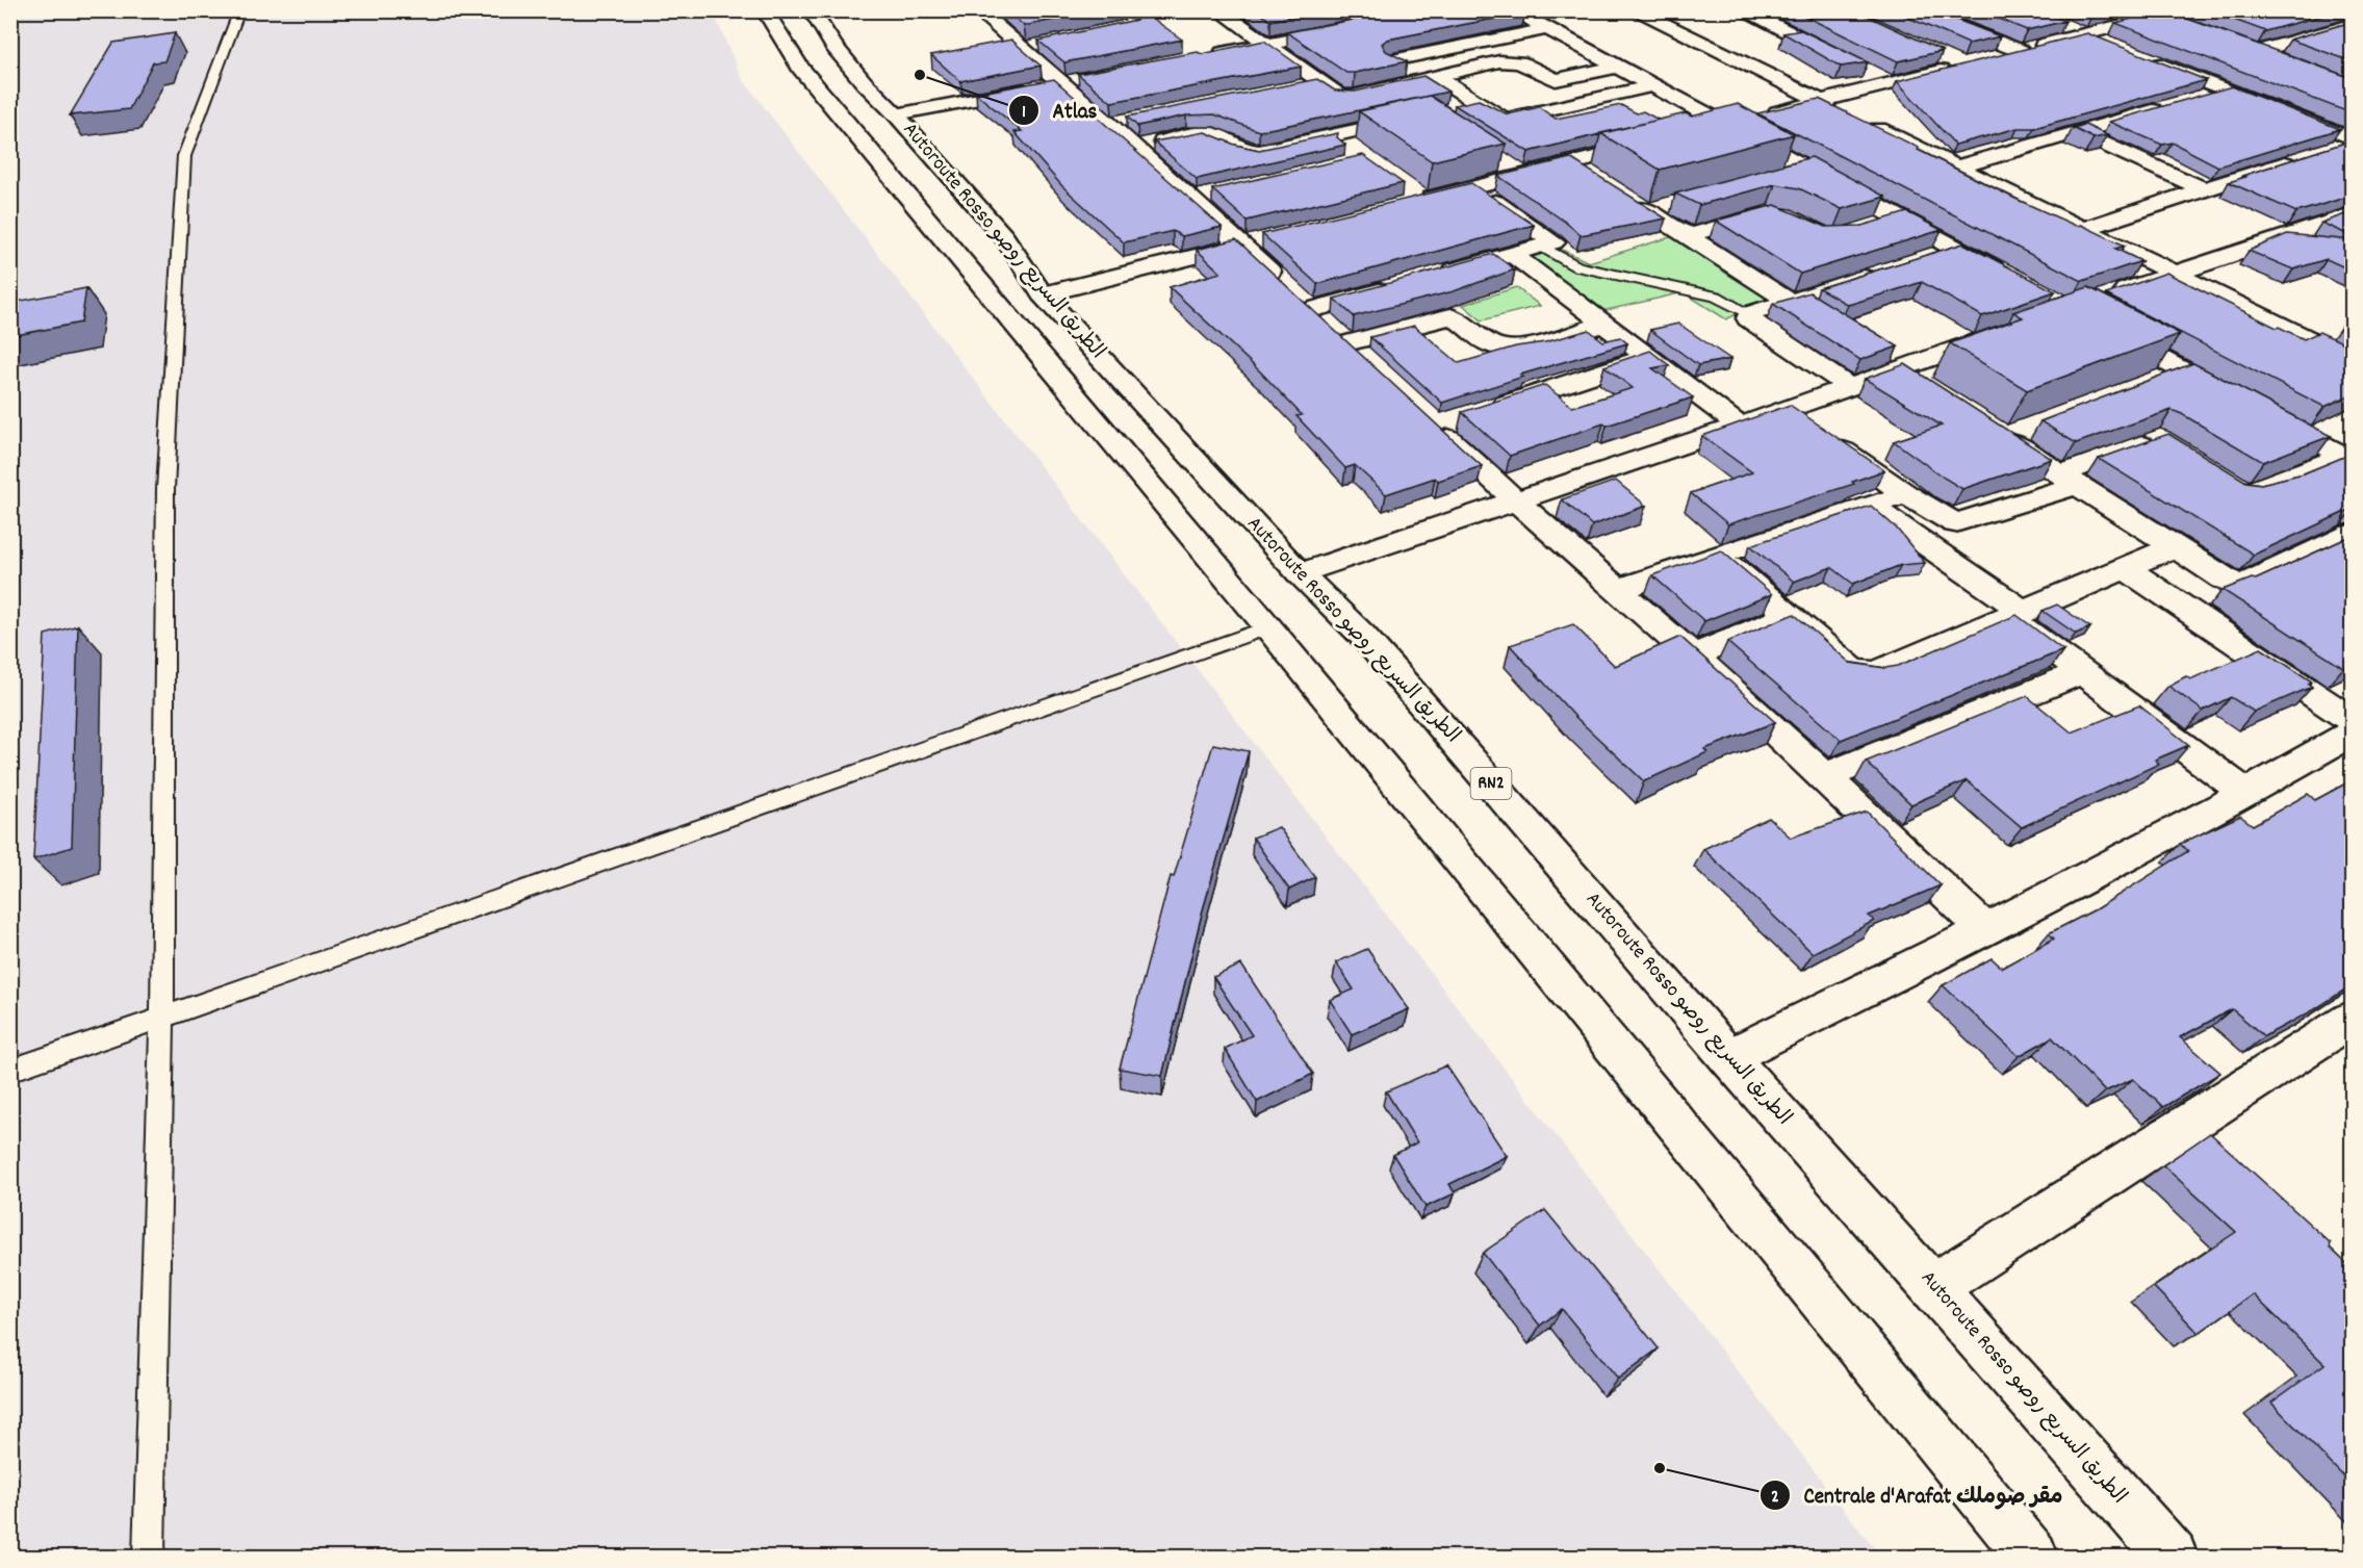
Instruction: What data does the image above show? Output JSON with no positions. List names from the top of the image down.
{
  "streets": {
    "main road": ["Autoroute Rosso الطريق السريع روصو", "RN2"]
  },
  "places": ["Atlas", "Centrale d'Arafat مقر صوملك"]
}
